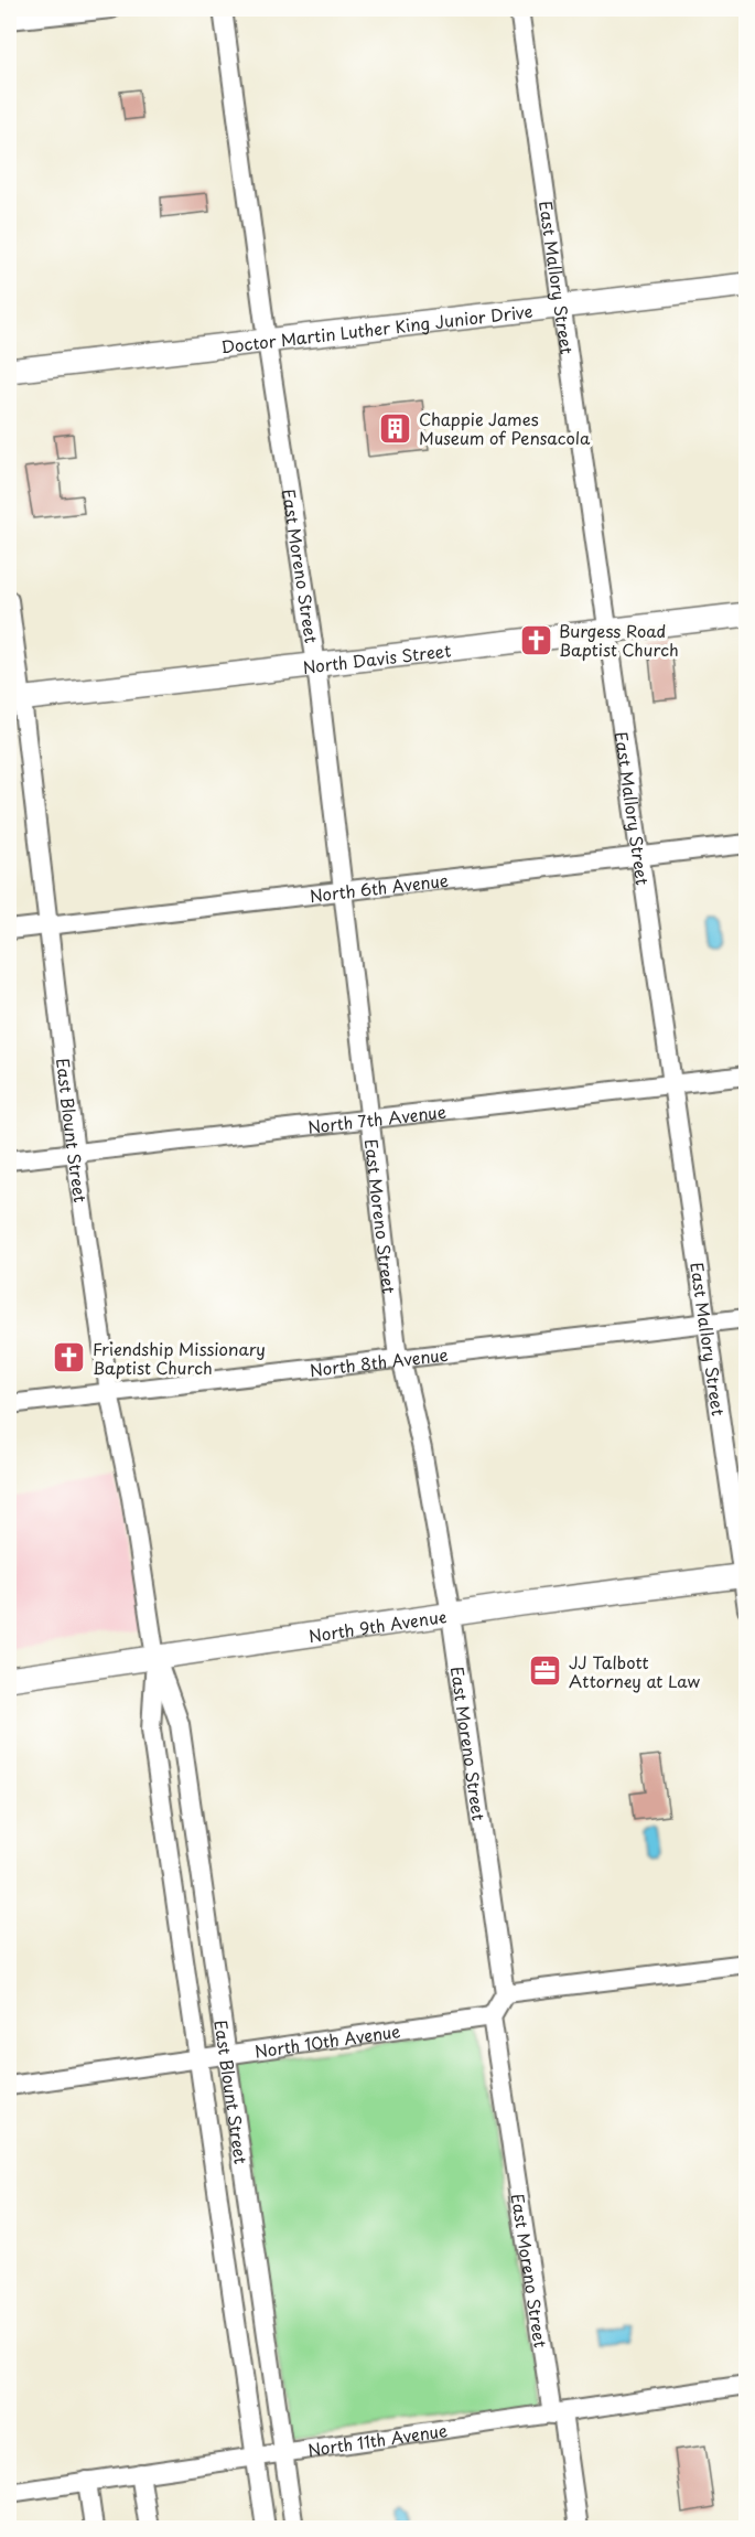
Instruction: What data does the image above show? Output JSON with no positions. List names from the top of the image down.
{
  "streets": {
    "main road": ["Doctor Martin Luther King Junior Drive", "North Davis Street", "North 9th Avenue"],
    "street": [
      "East Mallory Street",
      "East Moreno Street",
      "North 6th Avenue",
      "North 7th Avenue",
      "East Blount Street",
      "North 8th Avenue",
      "North 10th Avenue",
      "North 11th Avenue"
    ]
  },
  "crossings": [
    ["East Mallory Street", "Doctor Martin Luther King Junior Drive"],
    ["East Mallory Street", "North Davis Street"],
    ["East Mallory Street", "North 6th Avenue"],
    ["East Mallory Street", "North 7th Avenue"],
    ["East Mallory Street", "North 8th Avenue"],
    ["East Mallory Street", "North 9th Avenue"],
    ["Doctor Martin Luther King Junior Drive", "East Moreno Street"],
    ["East Moreno Street", "North Davis Street"],
    ["East Moreno Street", "North 6th Avenue"],
    ["East Moreno Street", "North 7th Avenue"],
    ["East Moreno Street", "North 8th Avenue"],
    ["East Moreno Street", "North 9th Avenue"],
    ["East Moreno Street", "North 10th Avenue"],
    ["East Moreno Street", "North 11th Avenue"],
    ["North Davis Street", "East Blount Street"],
    ["North 6th Avenue", "East Blount Street"],
    ["North 7th Avenue", "East Blount Street"],
    ["East Blount Street", "North 8th Avenue"],
    ["East Blount Street", "North 9th Avenue"],
    ["East Blount Street", "North 10th Avenue"],
    ["East Blount Street", "North 11th Avenue"]
  ],
  "places": {
    "building": ["Chappie James Museum of Pensacola"],
    "church": ["Burgess Road Baptist Church", "Friendship Missionary Baptist Church"],
    "office": ["JJ Talbott Attorney at Law"]
  }
}
